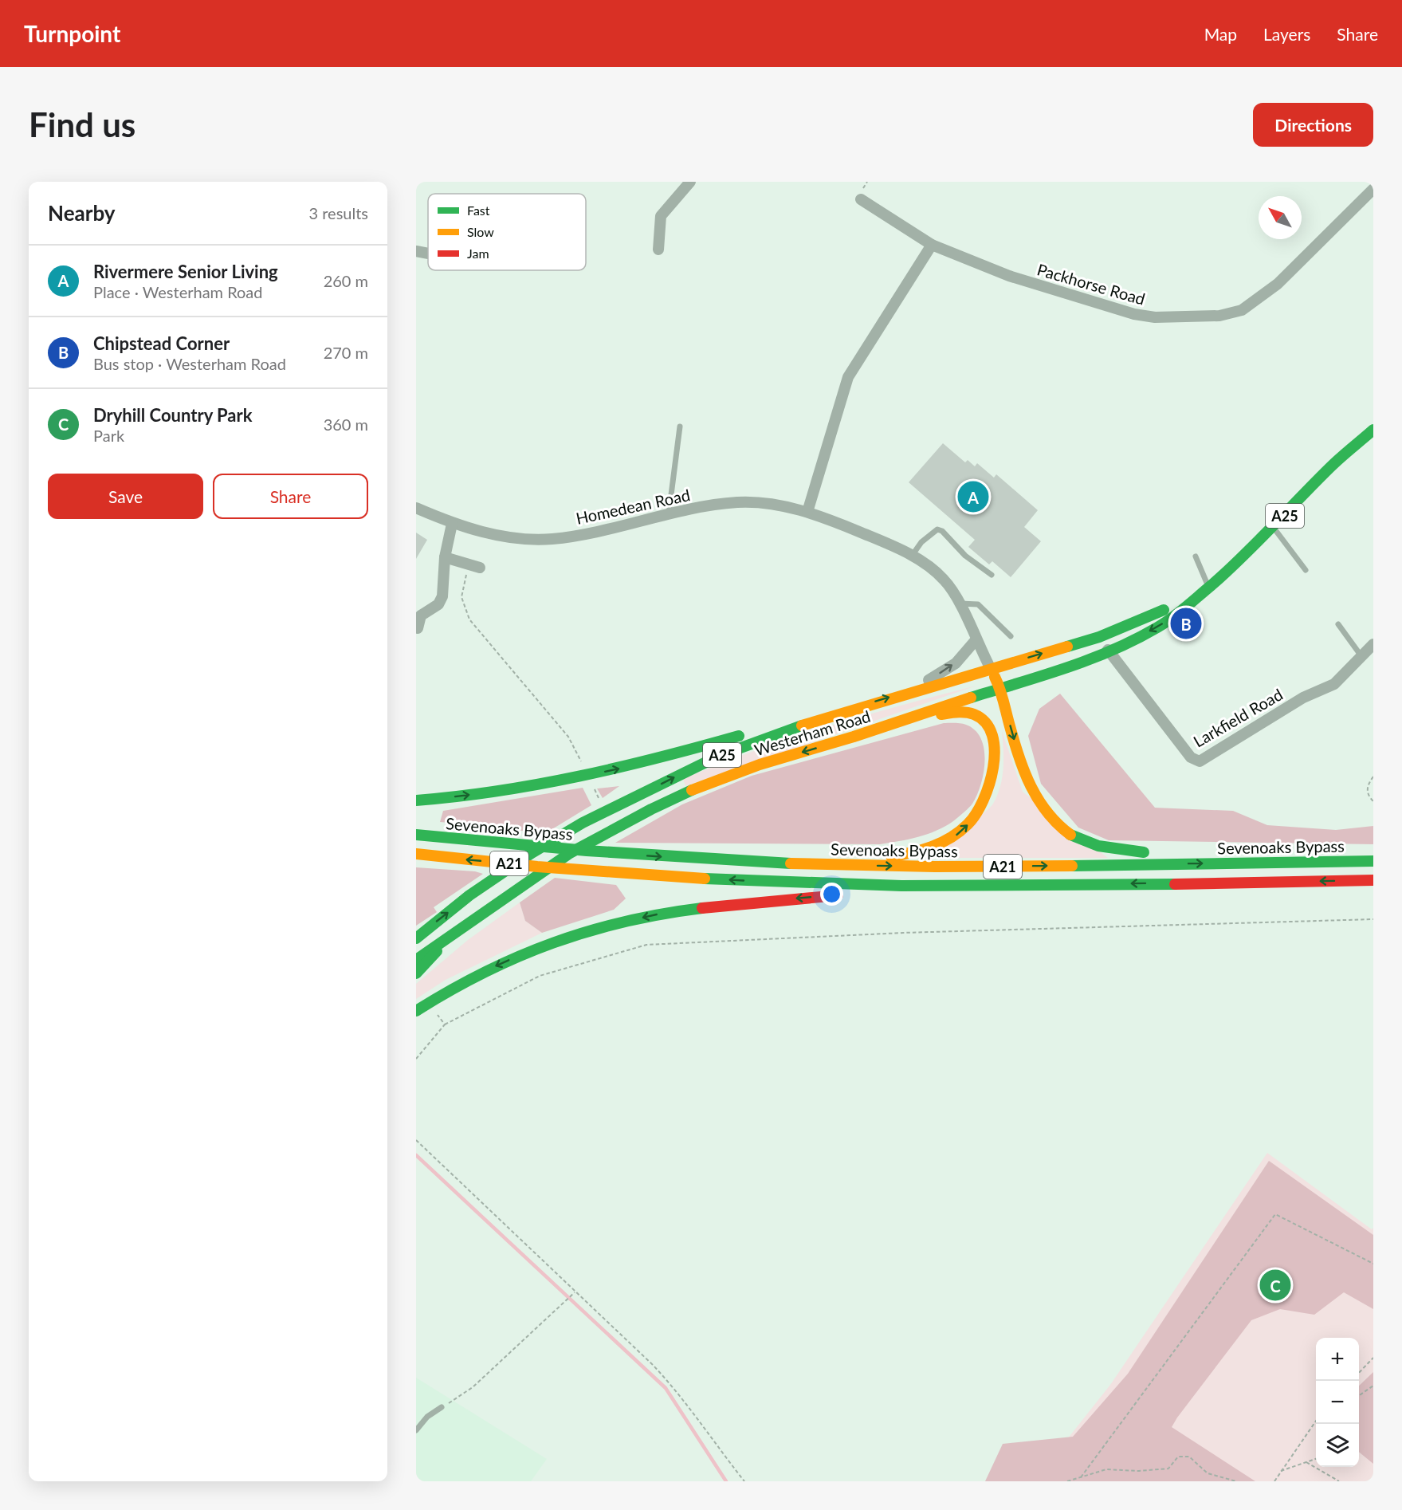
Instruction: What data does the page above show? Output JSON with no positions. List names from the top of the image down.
{
  "streets": {
    "main road": [
      "A25",
      "Westerham Road",
      "Sevenoaks Bypass",
      "A21"
    ],
    "street": ["Packhorse Road", "Homedean Road", "Larkfield Road"]
  },
  "crossings": [
    ["Larkfield Road", "Westerham Road"]
  ],
  "legend": ["Fast", "Slow", "Jam"],
  "north": "top left",
  "page": {
    "header": "Turnpoint",
    "nav": ["Map", "Layers", "Share"],
    "buttons": [
      "Directions",
      ["Save", "Share"]
    ],
    "title": "Find us",
    "heading": ["Nearby", "3 results"],
    "list": [
      {
        "mark": "A",
        "name": "Rivermere Senior Living",
        "note": "Place · Westerham Road",
        "value": "260 m"
      },
      {
        "mark": "B",
        "name": "Chipstead Corner",
        "note": "Bus stop · Westerham Road",
        "value": "270 m"
      },
      {
        "mark": "C",
        "name": "Dryhill Country Park",
        "note": "Park",
        "value": "360 m"
      }
    ],
    "pins": ["A", "B", "C"],
    "map_buttons": ["+", "−"]
  }
}
